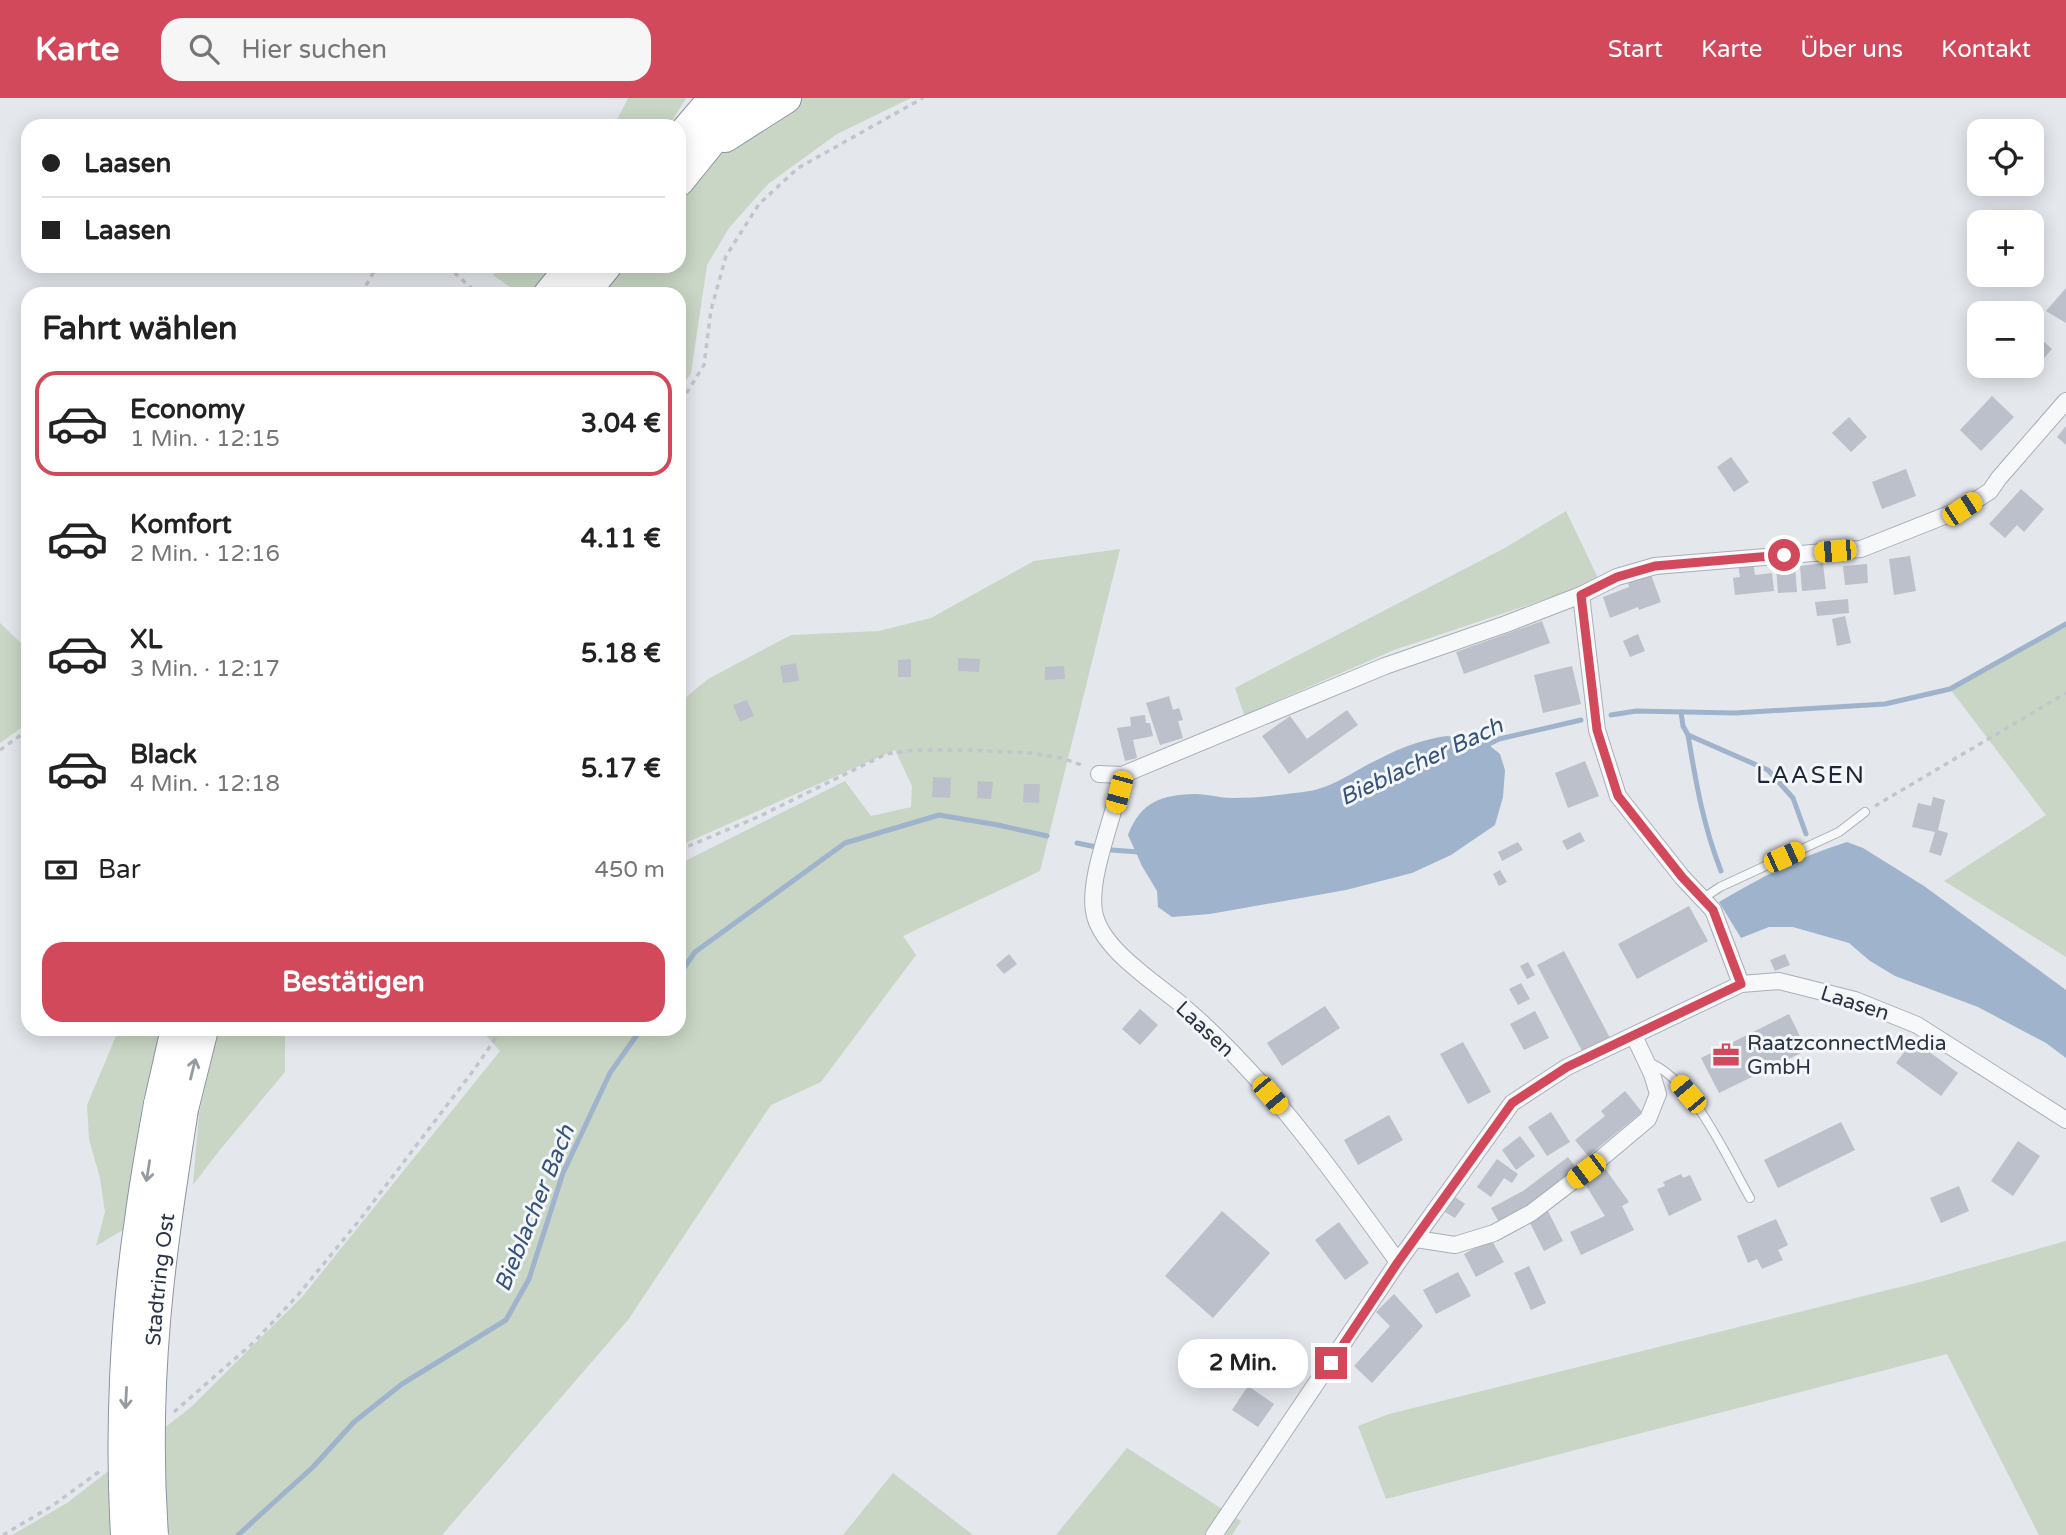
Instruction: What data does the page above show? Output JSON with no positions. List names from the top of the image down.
{
  "streets": {
    "highway": ["Stadtring Ost"],
    "street": ["Laasen"]
  },
  "districts": ["LAASEN"],
  "water": ["Bieblacher Bach"],
  "places": {
    "office": ["RaatzconnectMedia GmbH"]
  },
  "page": {
    "header": "Karte",
    "search": "Hier suchen",
    "nav": [
      "Start",
      "Karte",
      "Über uns",
      "Kontakt"
    ],
    "map_buttons": ["+", "−"],
    "banner": ["Laasen", "Laasen"],
    "heading": "Fahrt wählen",
    "list": [
      {
        "name": "Economy",
        "note": "1 Min. · 12:15",
        "value": "3.04 €"
      },
      {
        "name": "Komfort",
        "note": "2 Min. · 12:16",
        "value": "4.11 €"
      },
      {
        "name": "XL",
        "note": "3 Min. · 12:17",
        "value": "5.18 €"
      },
      {
        "name": "Black",
        "note": "4 Min. · 12:18",
        "value": "5.17 €"
      }
    ],
    "pay": ["Bar", "450 m"],
    "buttons": "Bestätigen",
    "bubble": "2 Min."
  }
}
